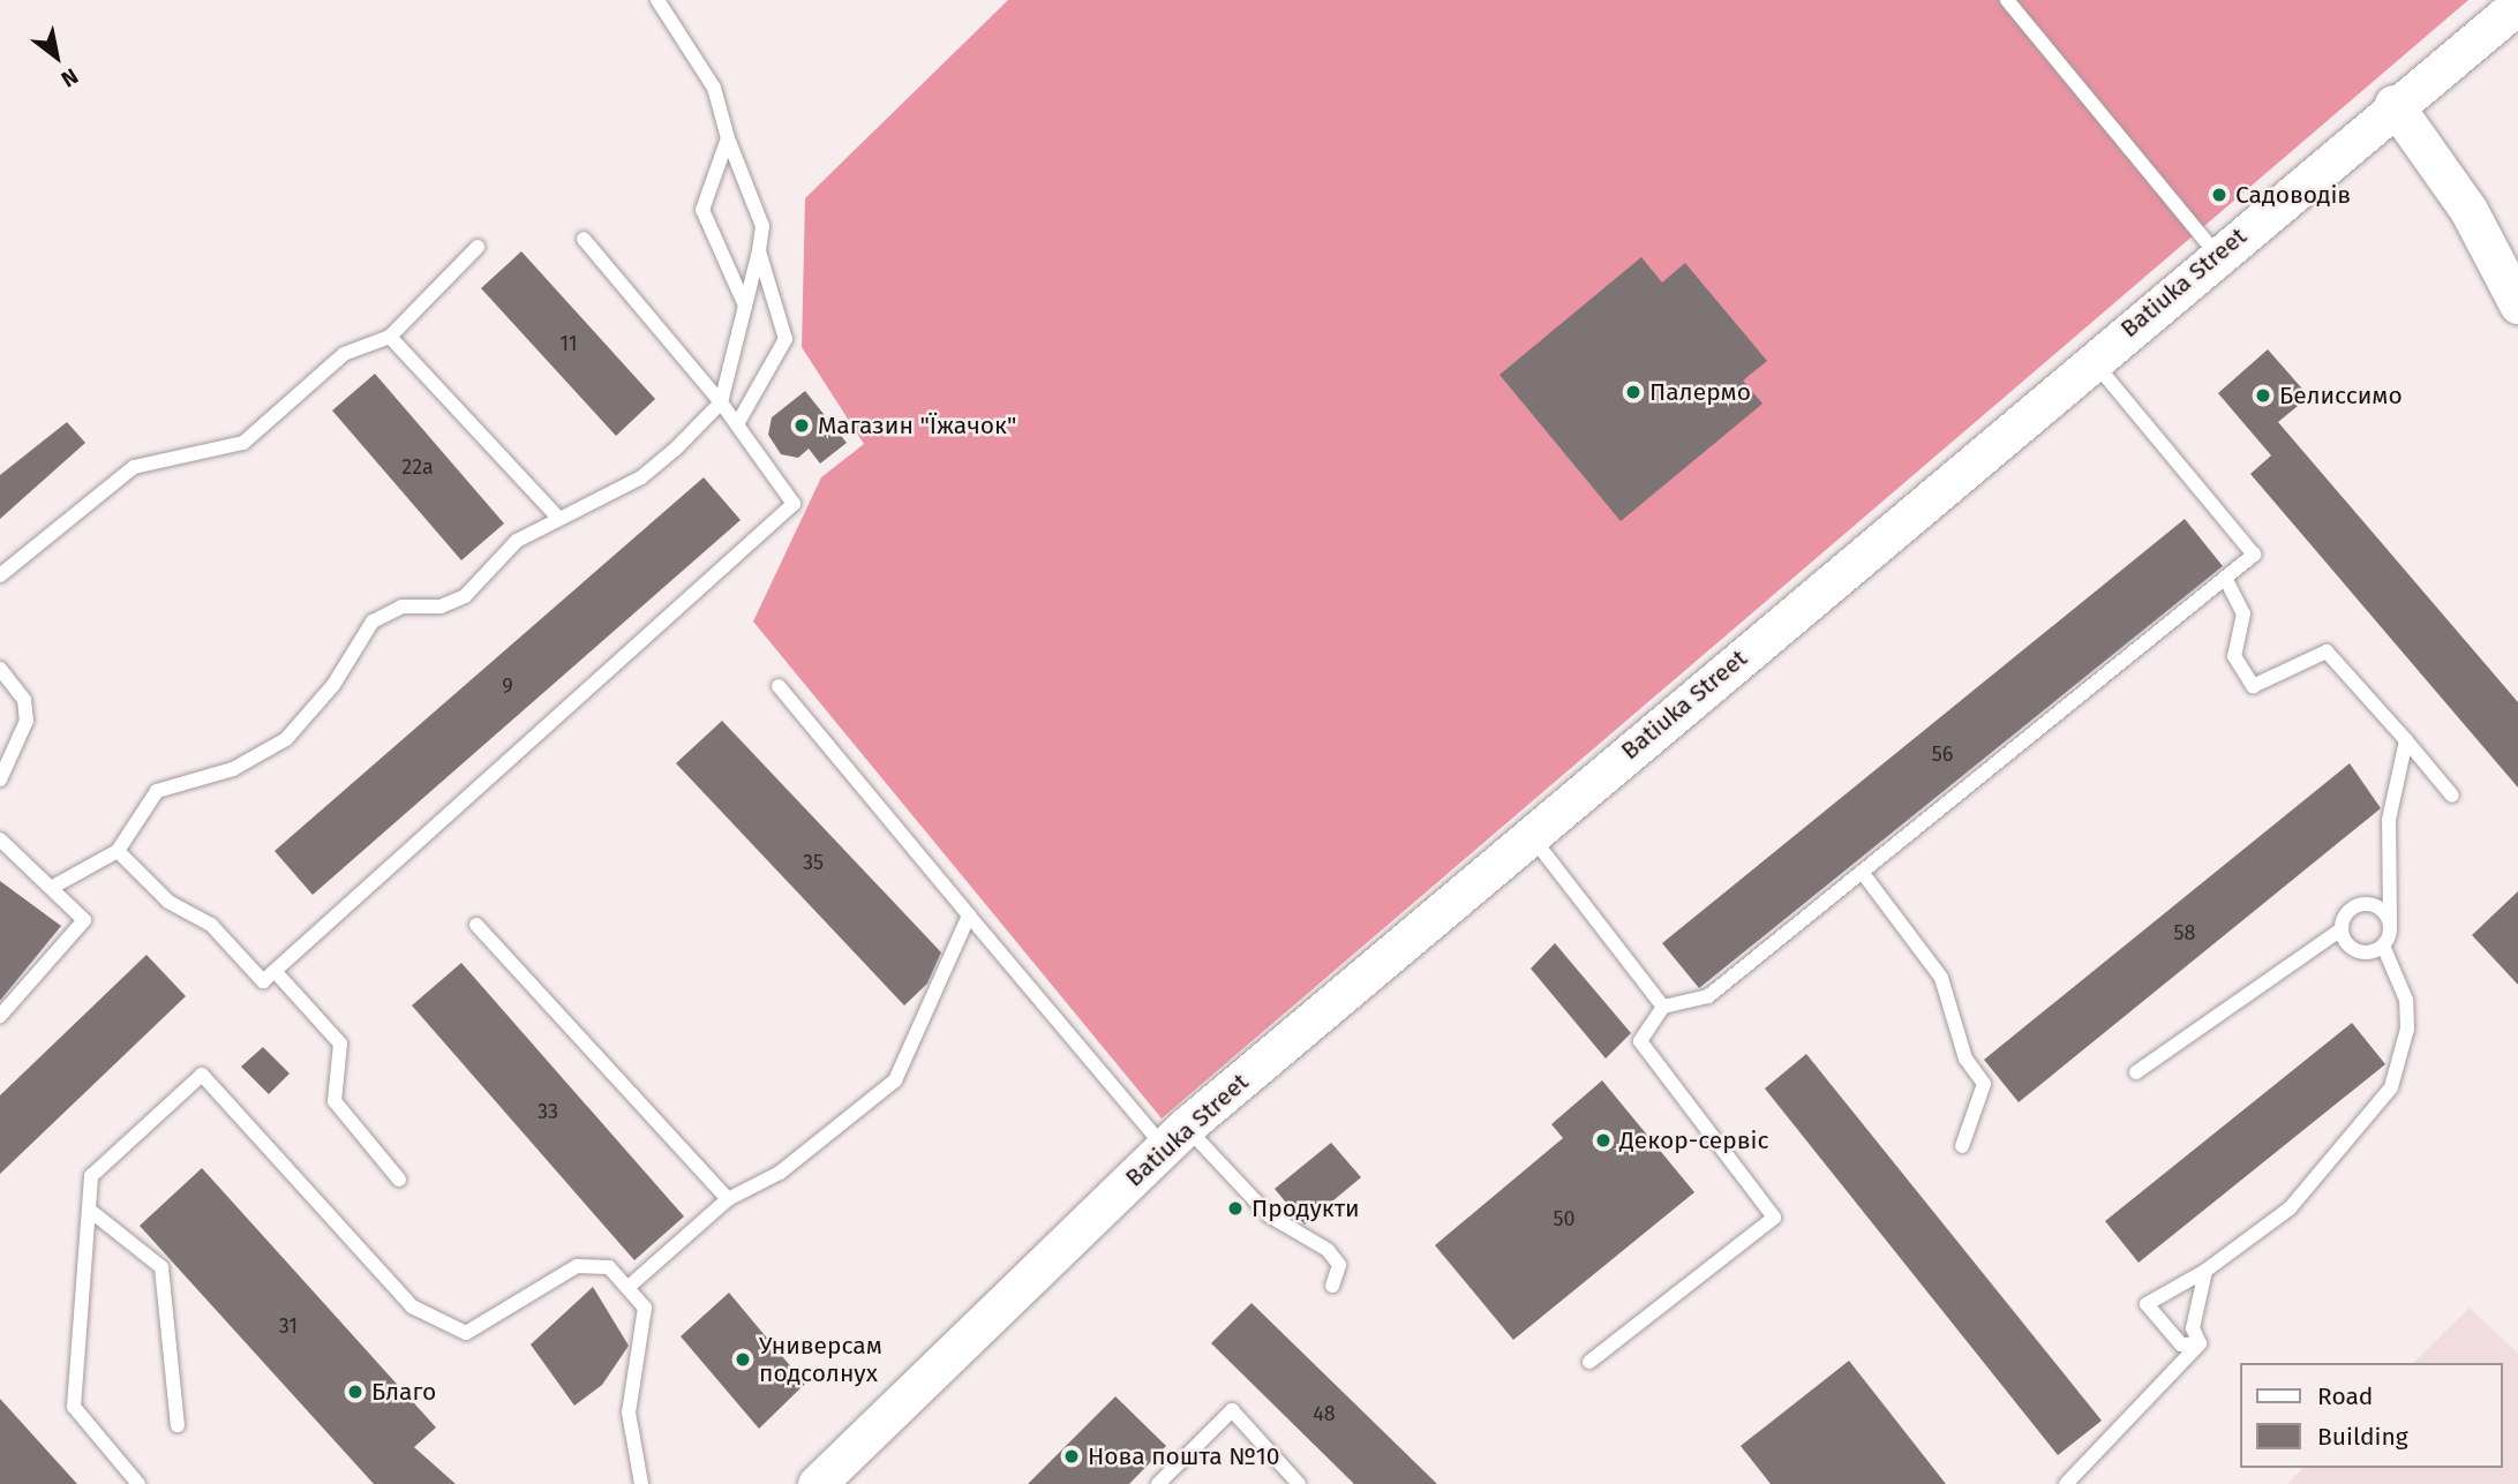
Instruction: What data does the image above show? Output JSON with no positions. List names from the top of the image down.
{
  "streets": {
    "street": ["Batiuka Street"]
  },
  "places": [
    "Садоводів",
    "Палермо",
    "Белиссимо",
    "Магазин \"Їжачок\"",
    "Декор-сервіс",
    "Продукти",
    "Универсам подсолнух",
    "Благо",
    "Нова пошта №10"
  ],
  "house_numbers": [
    "11",
    "22а",
    "9",
    "56",
    "35",
    "58",
    "33",
    "50",
    "31",
    "48"
  ],
  "legend": ["Road", "Building"],
  "north": "bottom right"
}
